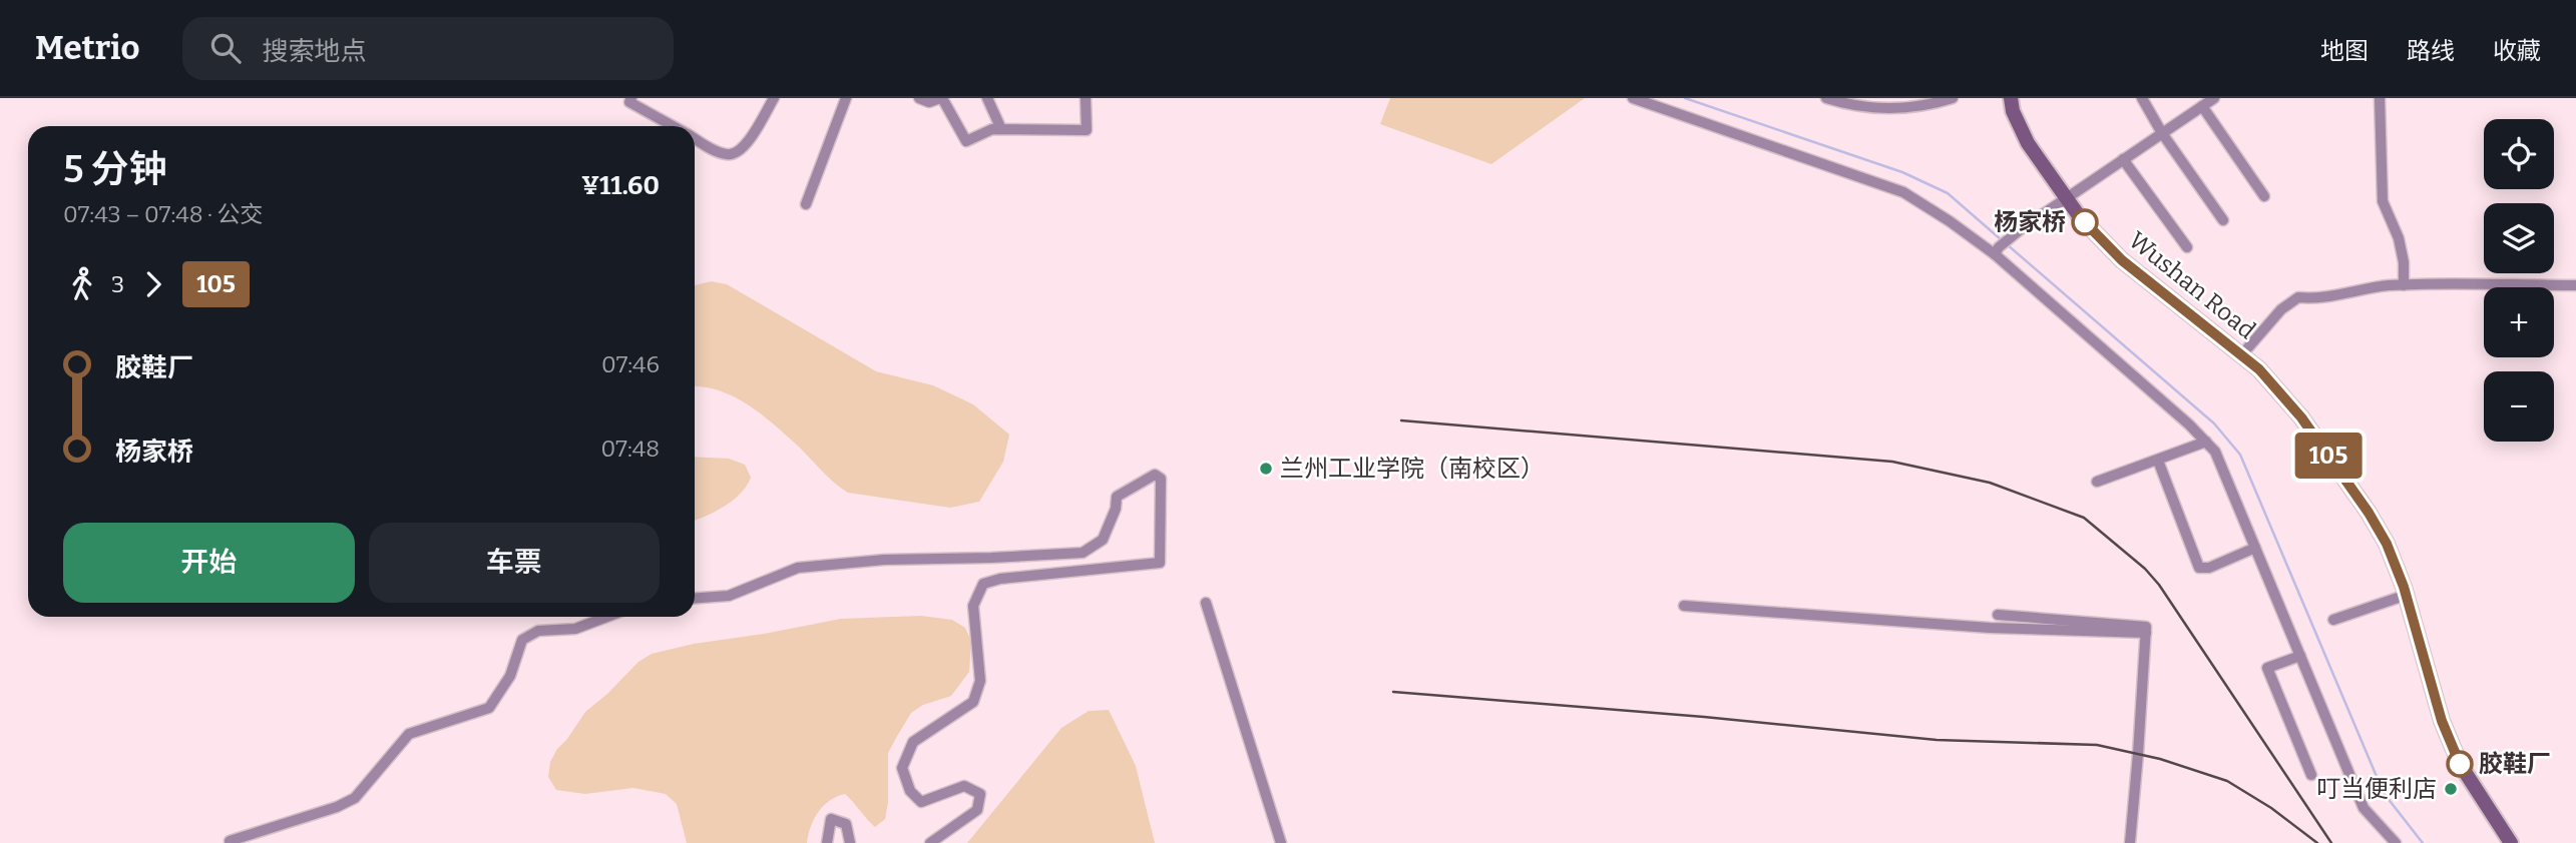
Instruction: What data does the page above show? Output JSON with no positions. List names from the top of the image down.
{
  "streets": {
    "main road": ["Wushan Road"]
  },
  "places": [
    "杨家桥",
    "兰州工业学院（南校区）",
    "胶鞋厂",
    "叮当便利店"
  ],
  "lines": ["bus line 105"],
  "page": {
    "header": "Metrio",
    "search": "搜索地点",
    "nav": ["地图", "路线", "收藏"],
    "on_map": "105",
    "map_buttons": ["+", "−"],
    "heading": ["5 分钟", "07:43 – 07:48 · 公交", "¥11.60"],
    "legs": ["3", "105"],
    "list": [
      {
        "name": "胶鞋厂",
        "value": "07:46"
      },
      {
        "name": "杨家桥",
        "value": "07:48"
      }
    ],
    "buttons": ["开始", "车票"]
  }
}
